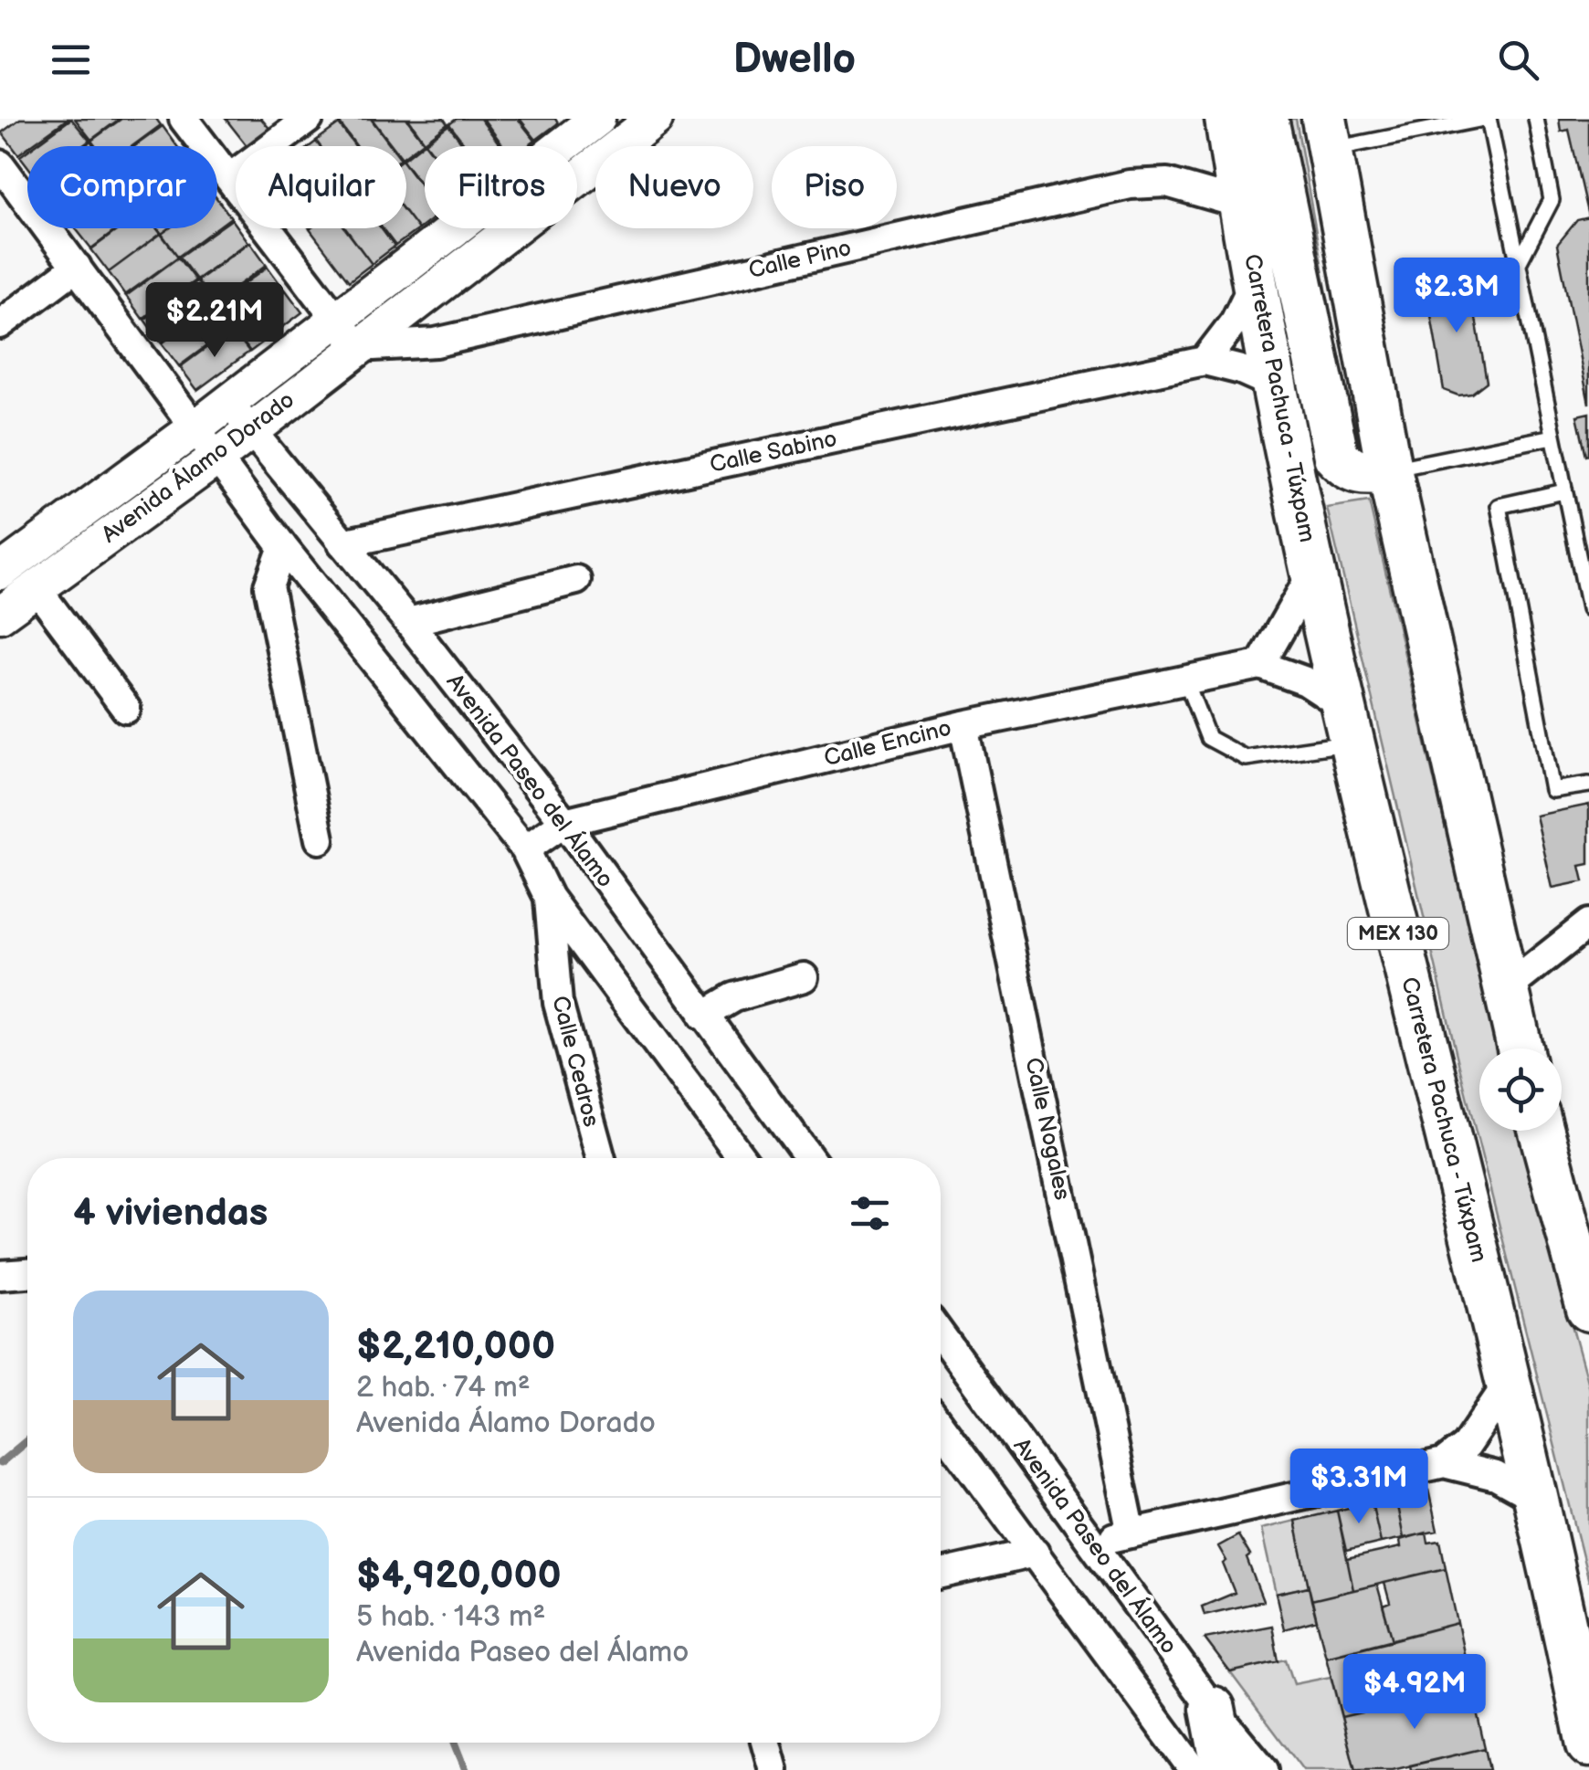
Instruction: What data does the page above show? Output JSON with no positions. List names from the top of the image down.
{
  "streets": {
    "main road": ["Carretera Pachuca - Túxpam", "MEX 130"],
    "street": [
      "Calle Pino",
      "Calle Sabino",
      "Avenida Álamo Dorado",
      "Calle Encino",
      "Avenida Paseo del Álamo",
      "Calle Cedros",
      "Calle Nogales"
    ]
  },
  "crossings": [
    ["Calle Pino", "Carretera Pachuca - Túxpam"],
    ["Calle Pino", "Avenida Álamo Dorado"],
    ["Carretera Pachuca - Túxpam", "Calle Sabino"],
    ["Calle Sabino", "Avenida Paseo del Álamo"],
    ["Avenida Álamo Dorado", "Avenida Paseo del Álamo"],
    ["Calle Encino", "Avenida Paseo del Álamo"],
    ["Calle Encino", "Calle Nogales"],
    ["Avenida Paseo del Álamo", "Calle Cedros"]
  ],
  "page": {
    "header": "Dwello",
    "chip": [
      "Comprar",
      "Alquilar",
      "Filtros",
      "Nuevo",
      "Piso"
    ],
    "price": [
      "$2.3M",
      "$2.21M",
      "$3.31M",
      "$4.92M"
    ],
    "heading": "4 viviendas",
    "list": [
      {
        "name": "$2,210,000",
        "note": "2 hab. · 74 m² · Avenida Álamo Dorado"
      },
      {
        "name": "$4,920,000",
        "note": "5 hab. · 143 m² · Avenida Paseo del Álamo"
      }
    ]
  }
}
